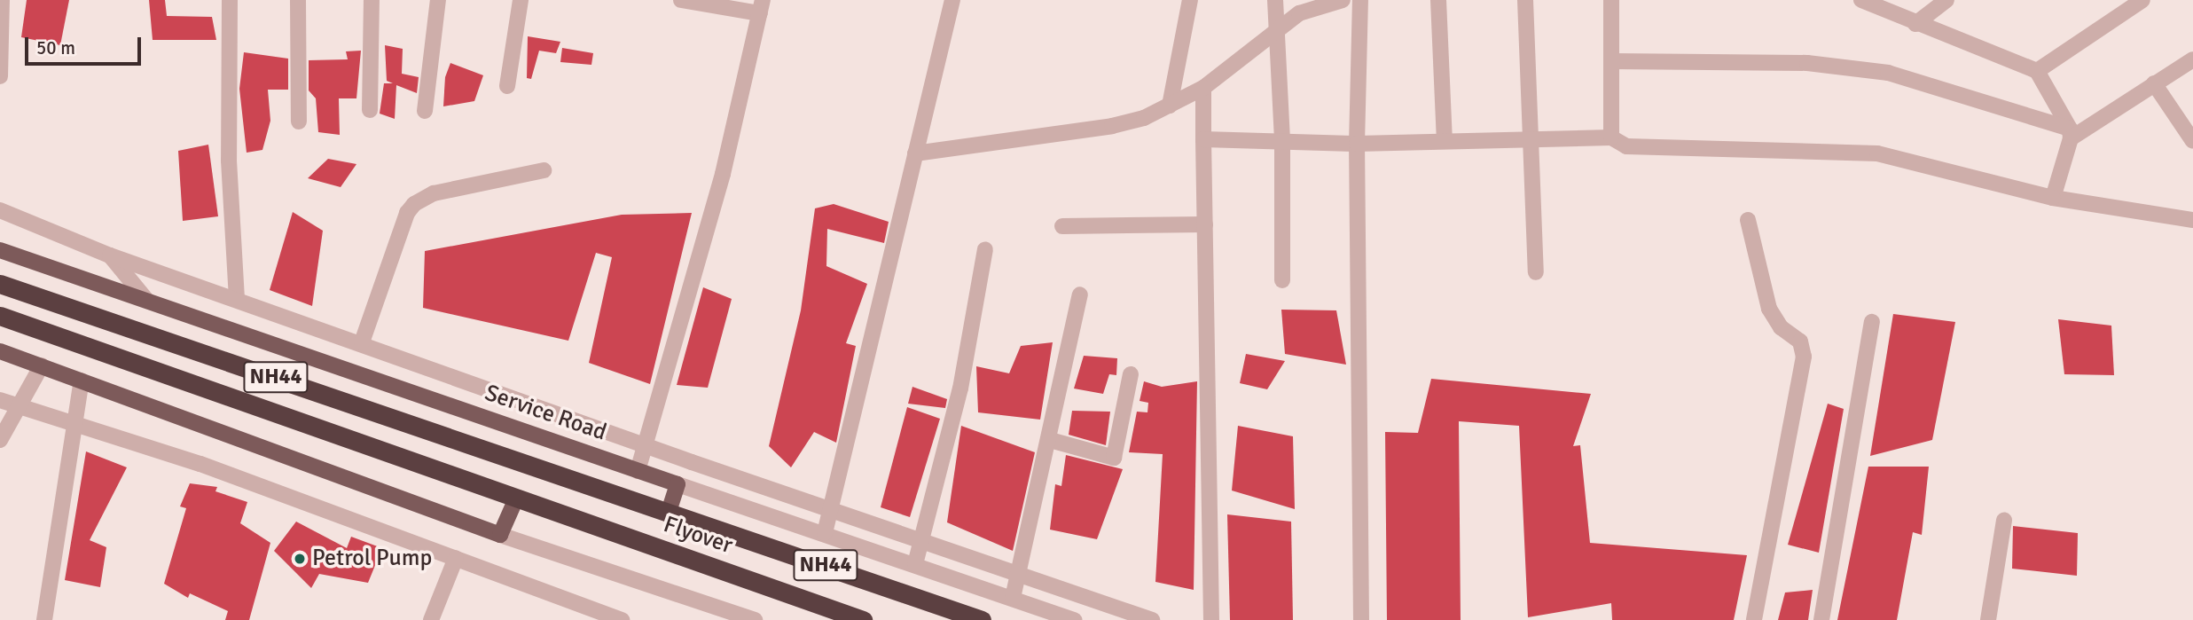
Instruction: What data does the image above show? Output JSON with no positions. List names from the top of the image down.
{
  "streets": {
    "highway": ["NH44", "Flyover"],
    "main road": ["Service Road"]
  },
  "crossings": [
    ["NH44", "Flyover"]
  ],
  "places": ["Petrol Pump"],
  "scale_bar": "50 m"
}
